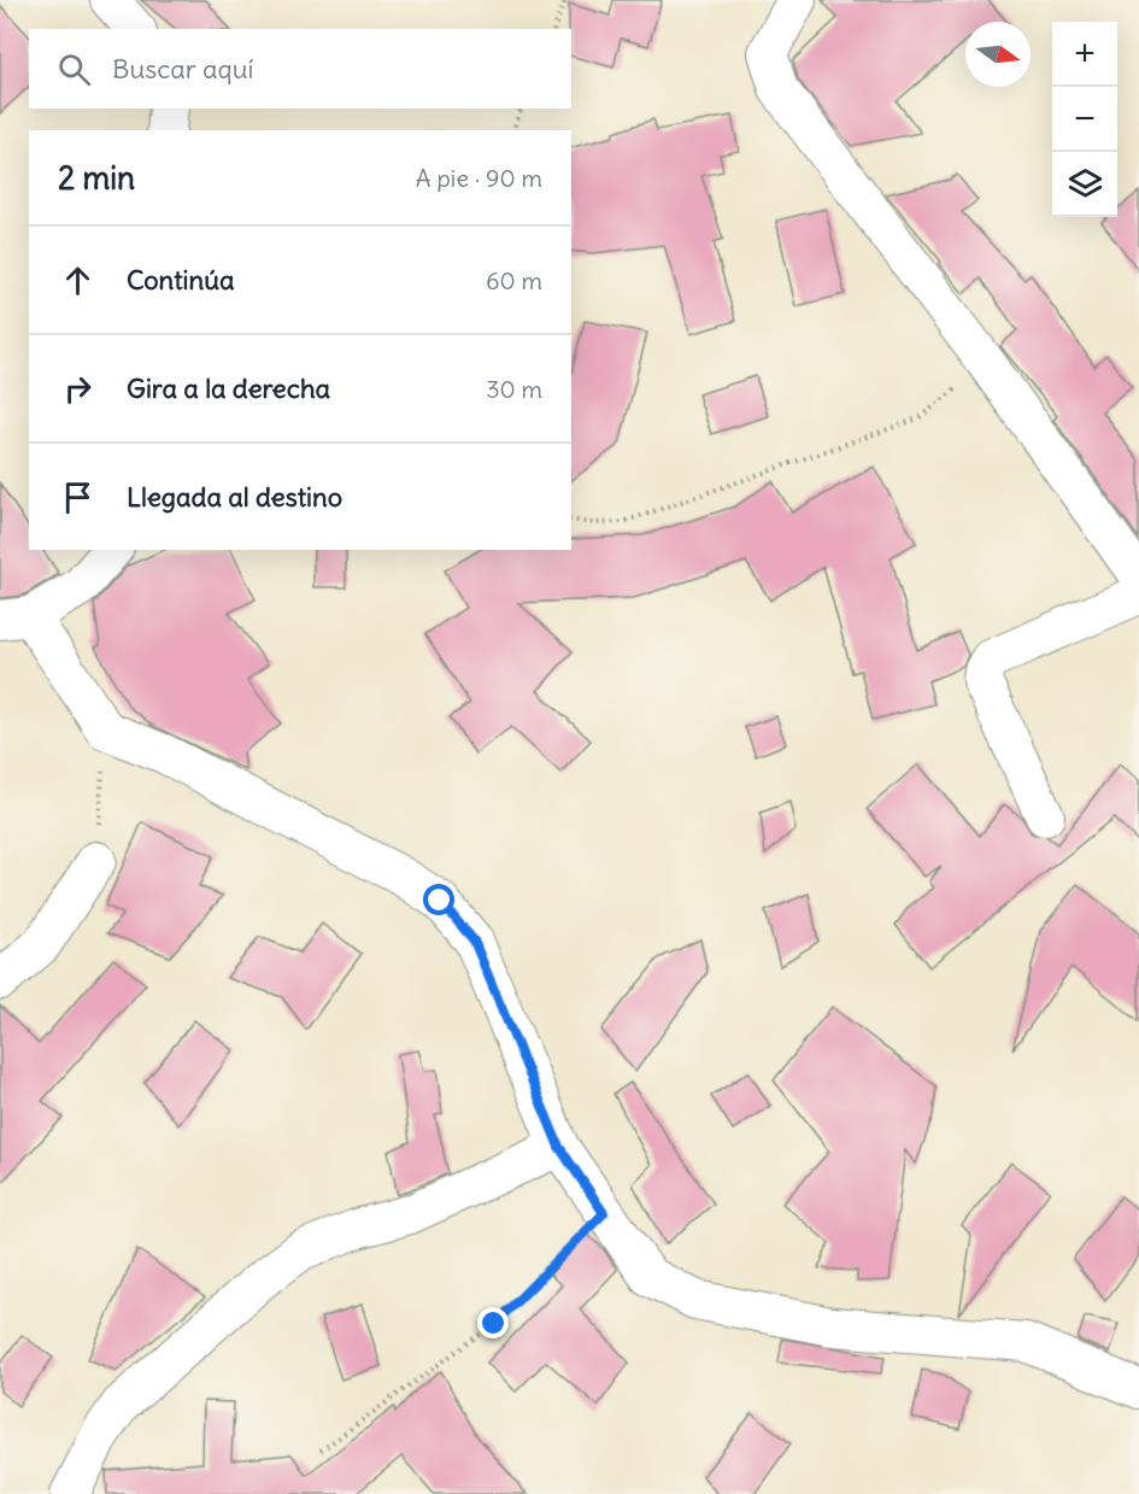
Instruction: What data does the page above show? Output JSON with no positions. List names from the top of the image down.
{
  "north": "right",
  "page": {
    "map_buttons": ["+", "−"],
    "search": "Buscar aquí",
    "heading": ["2 min", "A pie · 90 m"],
    "list": [
      ["Continúa", "60 m"],
      ["Gira a la derecha", "30 m"],
      "Llegada al destino"
    ]
  }
}
